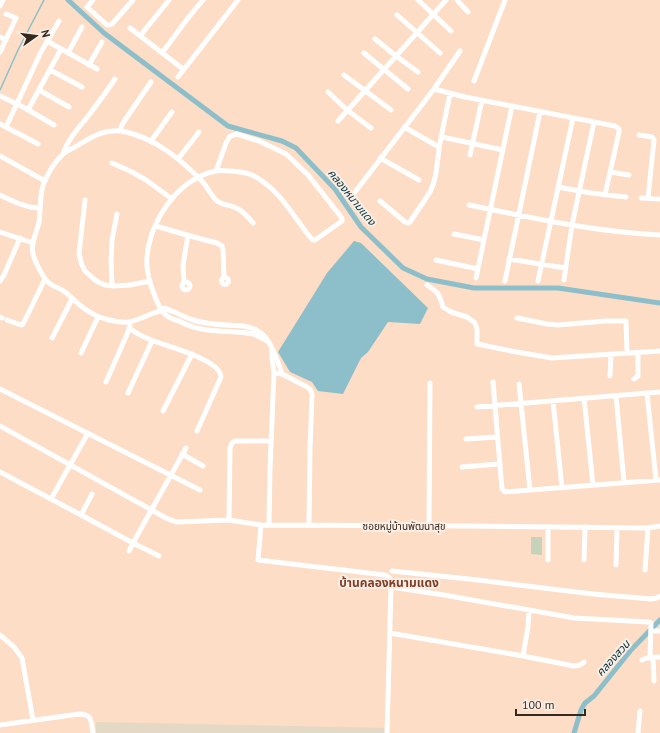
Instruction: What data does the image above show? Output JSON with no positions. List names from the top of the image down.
{
  "streets": {
    "street": ["ซอยหมู่บ้านพัฒนาสุข"]
  },
  "districts": ["บ้านคลองหนามแดง"],
  "water": ["คลองหนามแดง", "คลองสวน"],
  "scale_bar": "100 m",
  "north": "right"
}
